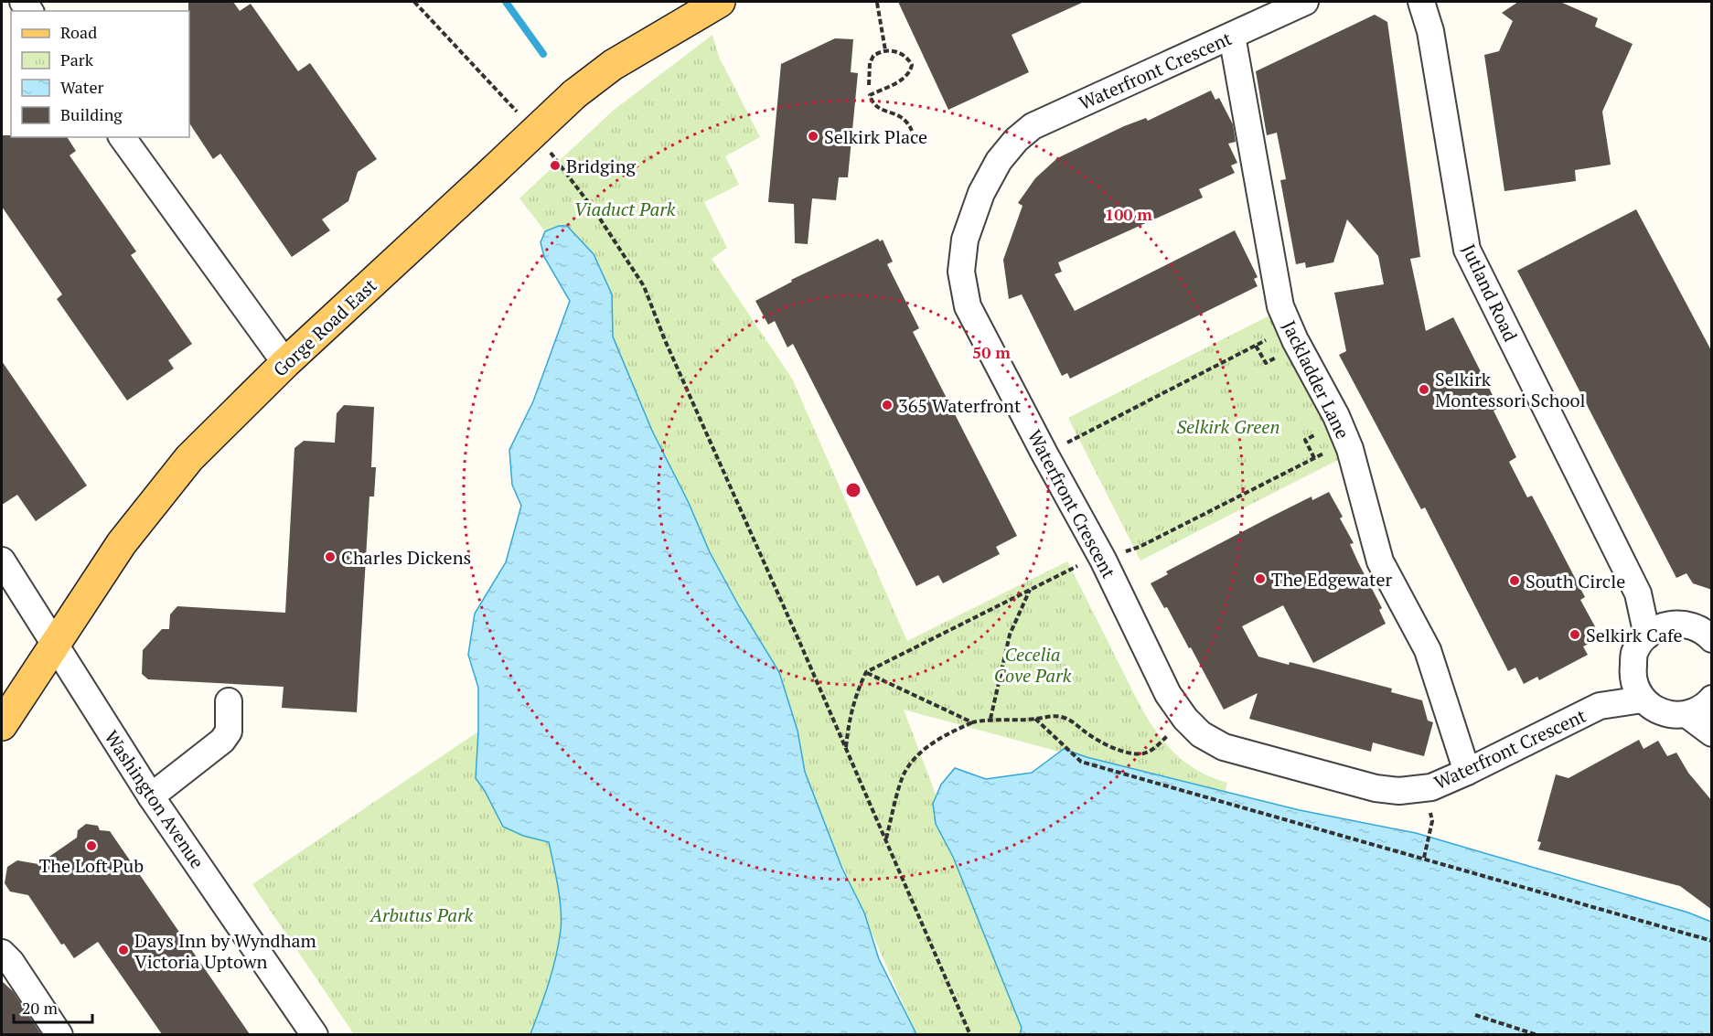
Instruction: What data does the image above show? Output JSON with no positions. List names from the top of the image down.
{
  "streets": {
    "main road": ["Gorge Road East"],
    "street": [
      "Waterfront Crescent",
      "Jutland Road",
      "Jackladder Lane",
      "Washington Avenue"
    ]
  },
  "crossings": [
    ["Waterfront Crescent", "Jackladder Lane"],
    ["Gorge Road East", "Washington Avenue"]
  ],
  "parks": [
    "Viaduct Park",
    "Selkirk Green",
    "Cecelia Cove Park",
    "Arbutus Park"
  ],
  "places": [
    "Selkirk Place",
    "Bridging",
    "Selkirk Montessori School",
    "365 Waterfront",
    "Charles Dickens",
    "The Edgewater",
    "South Circle",
    "Selkirk Cafe",
    "The Loft Pub",
    "Days Inn by Wyndham Victoria Uptown"
  ],
  "legend": [
    "Road",
    "Park",
    "Water",
    "Building"
  ],
  "scale_bar": "20 m",
  "rings": ["100 m", "50 m"]
}
